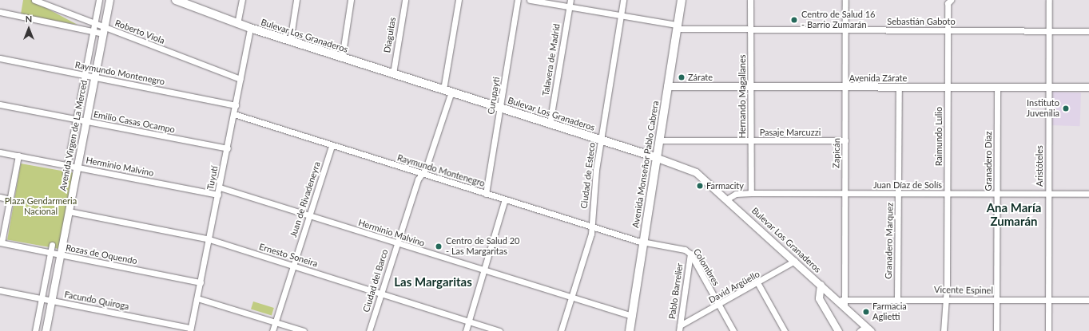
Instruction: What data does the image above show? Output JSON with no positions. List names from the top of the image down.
{
  "streets": {
    "main road": [
      "Bulevar Los Granaderos",
      "Avenida Zárate",
      "Avenida Virgen de La Merced",
      "Avenida Monseñor Pablo Cabrera"
    ],
    "street": [
      "Sebastián Gaboto",
      "Roberto Viola",
      "Diaguitas",
      "Talavera de Madrid",
      "Raymundo Montenegro",
      "Curupayti",
      "Hernando Magallanes",
      "Emilio Casas Ocampo",
      "Pasaje Marcuzzi",
      "Raimundo Lulio",
      "Zapicán",
      "Granadero Díaz",
      "Aristóteles",
      "Herminio Malvino",
      "Ciudad de Esteco",
      "Tuyutí",
      "Juan Díaz de Solís",
      "Juan de Rivadeneyra",
      "Granadero Marquez",
      "Rozas de Oquendo",
      "Ernesto Soneira",
      "Colombres",
      "Ciudad del Barco",
      "David Argüello",
      "Vicente Espinel",
      "Pablo Barrelier",
      "Facundo Quiroga"
    ]
  },
  "crossings": [
    ["Sebastián Gaboto", "Talavera de Madrid"],
    ["Sebastián Gaboto", "Hernando Magallanes"],
    ["Sebastián Gaboto", "Raimundo Lulio"],
    ["Sebastián Gaboto", "Zapicán"],
    ["Sebastián Gaboto", "Avenida Monseñor Pablo Cabrera"],
    ["Sebastián Gaboto", "Aristóteles"],
    ["Sebastián Gaboto", "Ciudad de Esteco"],
    ["Roberto Viola", "Avenida Virgen de La Merced"],
    ["Roberto Viola", "Tuyutí"],
    ["Diaguitas", "Bulevar Los Granaderos"],
    ["Bulevar Los Granaderos", "Talavera de Madrid"],
    ["Bulevar Los Granaderos", "Curupayti"],
    ["Bulevar Los Granaderos", "Zapicán"],
    ["Bulevar Los Granaderos", "Avenida Monseñor Pablo Cabrera"],
    ["Bulevar Los Granaderos", "Ciudad de Esteco"],
    ["Bulevar Los Granaderos", "Tuyutí"],
    ["Bulevar Los Granaderos", "Juan Díaz de Solís"],
    ["Bulevar Los Granaderos", "Ciudad del Barco"],
    ["Bulevar Los Granaderos", "David Argüello"],
    ["Bulevar Los Granaderos", "Vicente Espinel"],
    ["Raymundo Montenegro", "Curupayti"],
    ["Raymundo Montenegro", "Avenida Virgen de La Merced"],
    ["Raymundo Montenegro", "Avenida Monseñor Pablo Cabrera"],
    ["Raymundo Montenegro", "Ciudad de Esteco"],
    ["Raymundo Montenegro", "Tuyutí"],
    ["Raymundo Montenegro", "Juan de Rivadeneyra"],
    ["Raymundo Montenegro", "Colombres"],
    ["Raymundo Montenegro", "Ciudad del Barco"],
    ["Avenida Zárate", "Hernando Magallanes"],
    ["Avenida Zárate", "Raimundo Lulio"],
    ["Avenida Zárate", "Zapicán"],
    ["Avenida Zárate", "Granadero Díaz"],
    ["Avenida Zárate", "Avenida Monseñor Pablo Cabrera"],
    ["Avenida Zárate", "Aristóteles"],
    ["Avenida Zárate", "Granadero Marquez"],
    ["Hernando Magallanes", "Pasaje Marcuzzi"],
    ["Hernando Magallanes", "Juan Díaz de Solís"],
    ["Emilio Casas Ocampo", "Avenida Virgen de La Merced"],
    ["Emilio Casas Ocampo", "Tuyutí"],
    ["Pasaje Marcuzzi", "Zapicán"],
    ["Pasaje Marcuzzi", "Avenida Monseñor Pablo Cabrera"],
    ["Avenida Virgen de La Merced", "Herminio Malvino"],
    ["Avenida Virgen de La Merced", "Rozas de Oquendo"],
    ["Avenida Virgen de La Merced", "Ernesto Soneira"],
    ["Avenida Virgen de La Merced", "Facundo Quiroga"],
    ["Raimundo Lulio", "Juan Díaz de Solís"],
    ["Raimundo Lulio", "Vicente Espinel"],
    ["Zapicán", "Juan Díaz de Solís"],
    ["Zapicán", "Vicente Espinel"],
    ["Granadero Díaz", "Juan Díaz de Solís"],
    ["Granadero Díaz", "Vicente Espinel"],
    ["Avenida Monseñor Pablo Cabrera", "Herminio Malvino"],
    ["Avenida Monseñor Pablo Cabrera", "Colombres"],
    ["Aristóteles", "Juan Díaz de Solís"],
    ["Aristóteles", "Vicente Espinel"],
    ["Herminio Malvino", "Ciudad de Esteco"],
    ["Herminio Malvino", "Tuyutí"],
    ["Herminio Malvino", "Juan de Rivadeneyra"],
    ["Herminio Malvino", "Ciudad del Barco"],
    ["Tuyutí", "Rozas de Oquendo"],
    ["Tuyutí", "Ernesto Soneira"],
    ["Tuyutí", "Facundo Quiroga"],
    ["Juan Díaz de Solís", "Granadero Marquez"],
    ["Juan de Rivadeneyra", "Ernesto Soneira"],
    ["Granadero Marquez", "Vicente Espinel"],
    ["Ernesto Soneira", "Ciudad del Barco"],
    ["Colombres", "David Argüello"],
    ["Colombres", "Pablo Barrelier"],
    ["David Argüello", "Pablo Barrelier"]
  ],
  "districts": ["Ana María Zumarán", "Las Margaritas"],
  "parks": ["Plaza Gendarmeria Nacional"],
  "places": [
    "Centro de Salud 16 - Barrio Zumarán",
    "Zárate",
    "Instituto Juvenilia",
    "Farmacity",
    "Centro de Salud 20 - Las Margaritas",
    "Farmacia Aglietti"
  ],
  "north": "top"
}
